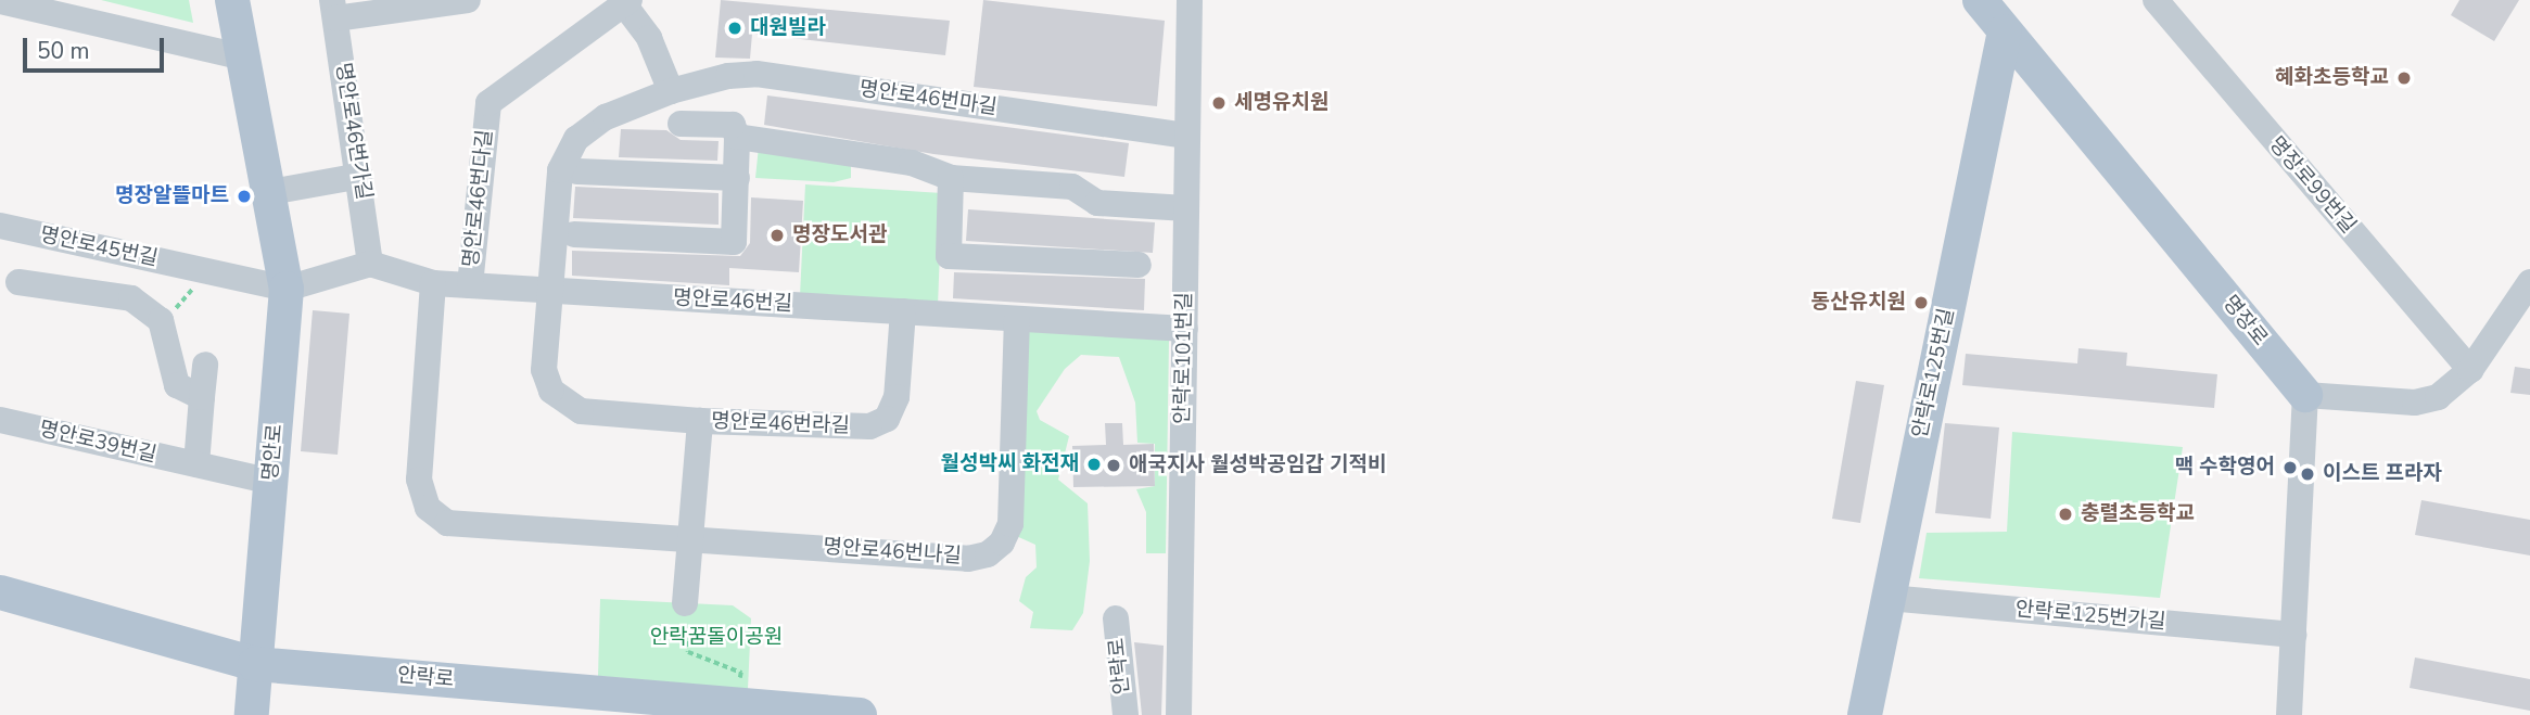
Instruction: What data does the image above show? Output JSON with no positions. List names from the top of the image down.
{
  "streets": {
    "main road": [
      "명장로",
      "안락로125번길",
      "명안로",
      "안락로"
    ],
    "street": [
      "명안로46번마길",
      "명안로46번가길",
      "명장로99번길",
      "명안로46번다길",
      "명안로45번길",
      "명안로46번길",
      "안락로101번길",
      "명안로46번라길",
      "명안로39번길",
      "명안로46번나길",
      "안락로125번가길"
    ]
  },
  "crossings": [
    ["명안로46번마길", "명안로46번길"],
    ["명안로46번마길", "안락로101번길"],
    ["명안로46번마길", "명안로46번라길"],
    ["명안로46번가길", "명안로46번길"],
    ["명안로46번다길", "명안로46번길"],
    ["명안로45번길", "명안로"],
    ["명안로46번길", "안락로101번길"],
    ["명안로46번길", "명안로46번라길"],
    ["명안로46번길", "명안로46번나길"],
    ["명장로", "안락로125번길"],
    ["안락로125번길", "안락로125번가길"],
    ["명안로46번라길", "명안로46번나길"],
    ["명안로39번길", "명안로"],
    ["명안로", "안락로"]
  ],
  "parks": ["안락꿈돌이공원"],
  "places": [
    "대원빌라",
    "혜화초등학교",
    "세명유치원",
    "명장알뜰마트",
    "명장도서관",
    "동산유치원",
    "월성박씨 화전재",
    "애국지사 월성박공임갑 기적비",
    "맥 수학영어",
    "이스트 프라자",
    "충렬초등학교"
  ],
  "scale_bar": "50 m"
}
